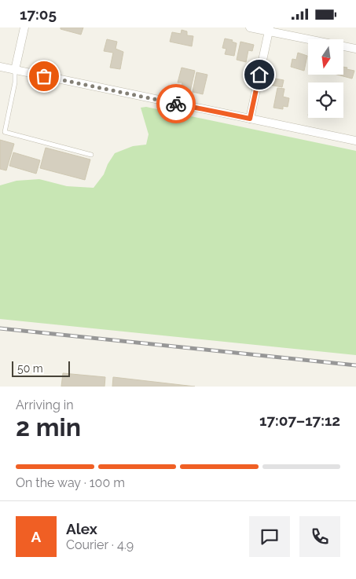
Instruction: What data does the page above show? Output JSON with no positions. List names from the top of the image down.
{
  "scale_bar": "50 m",
  "north": "bottom",
  "page": {
    "status": "17:05",
    "scale": "50 m",
    "heading": ["2 min", "Arriving in", "17:07–17:12"],
    "panel": ["Alex", "Courier · 4.9"],
    "bar": "On the way · 100 m",
    "round": "A"
  }
}
